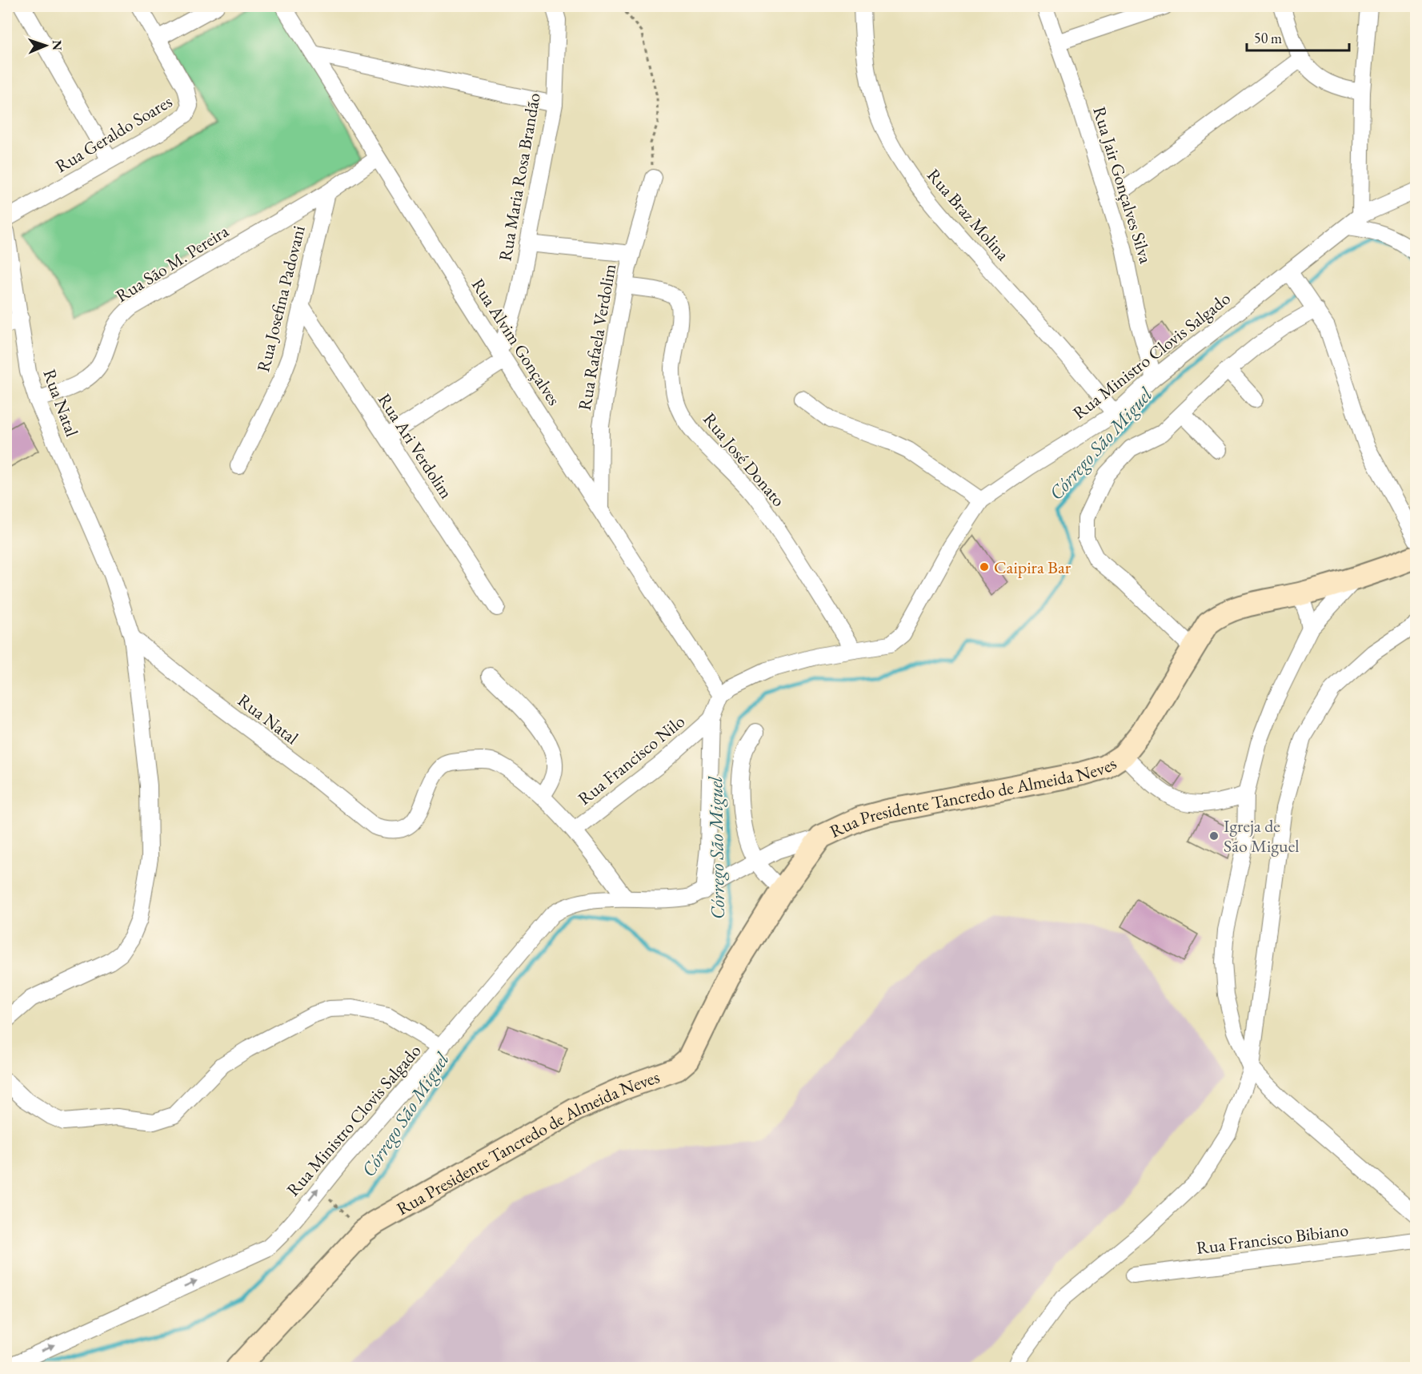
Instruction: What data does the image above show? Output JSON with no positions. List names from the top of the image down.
{
  "streets": {
    "main road": ["Rua Presidente Tancredo de Almeida Neves"],
    "street": [
      "Rua Geraldo Soares",
      "Rua Maria Rosa Brandão",
      "Rua Jair Gonçalves Silva",
      "Rua Braz Molina",
      "Rua São M. Pereira",
      "Rua Josefina Padovani",
      "Rua Rafaela Verdolim",
      "Rua Alvim Gonçalves",
      "Rua Ministro Clovis Salgado",
      "Rua Natal",
      "Rua Ari Verdolim",
      "Rua José Donato",
      "Rua Francisco Nilo",
      "Rua Francisco Bibiano"
    ]
  },
  "crossings": [
    ["Rua Maria Rosa Brandão", "Rua Alvim Gonçalves"],
    ["Rua Jair Gonçalves Silva", "Rua Ministro Clovis Salgado"],
    ["Rua Braz Molina", "Rua Ministro Clovis Salgado"],
    ["Rua São M. Pereira", "Rua Josefina Padovani"],
    ["Rua São M. Pereira", "Rua Natal"],
    ["Rua Josefina Padovani", "Rua Ari Verdolim"],
    ["Rua Rafaela Verdolim", "Rua Alvim Gonçalves"],
    ["Rua Rafaela Verdolim", "Rua José Donato"],
    ["Rua Alvim Gonçalves", "Rua Ministro Clovis Salgado"],
    ["Rua Ministro Clovis Salgado", "Rua Natal"],
    ["Rua Ministro Clovis Salgado", "Rua José Donato"],
    ["Rua Ministro Clovis Salgado", "Rua Presidente Tancredo de Almeida Neves"],
    ["Rua Natal", "Rua Francisco Nilo"]
  ],
  "water": ["Córrego São Miguel"],
  "places": ["Caipira Bar", "Igreja de São Miguel"],
  "scale_bar": "50 m",
  "north": "right"
}
